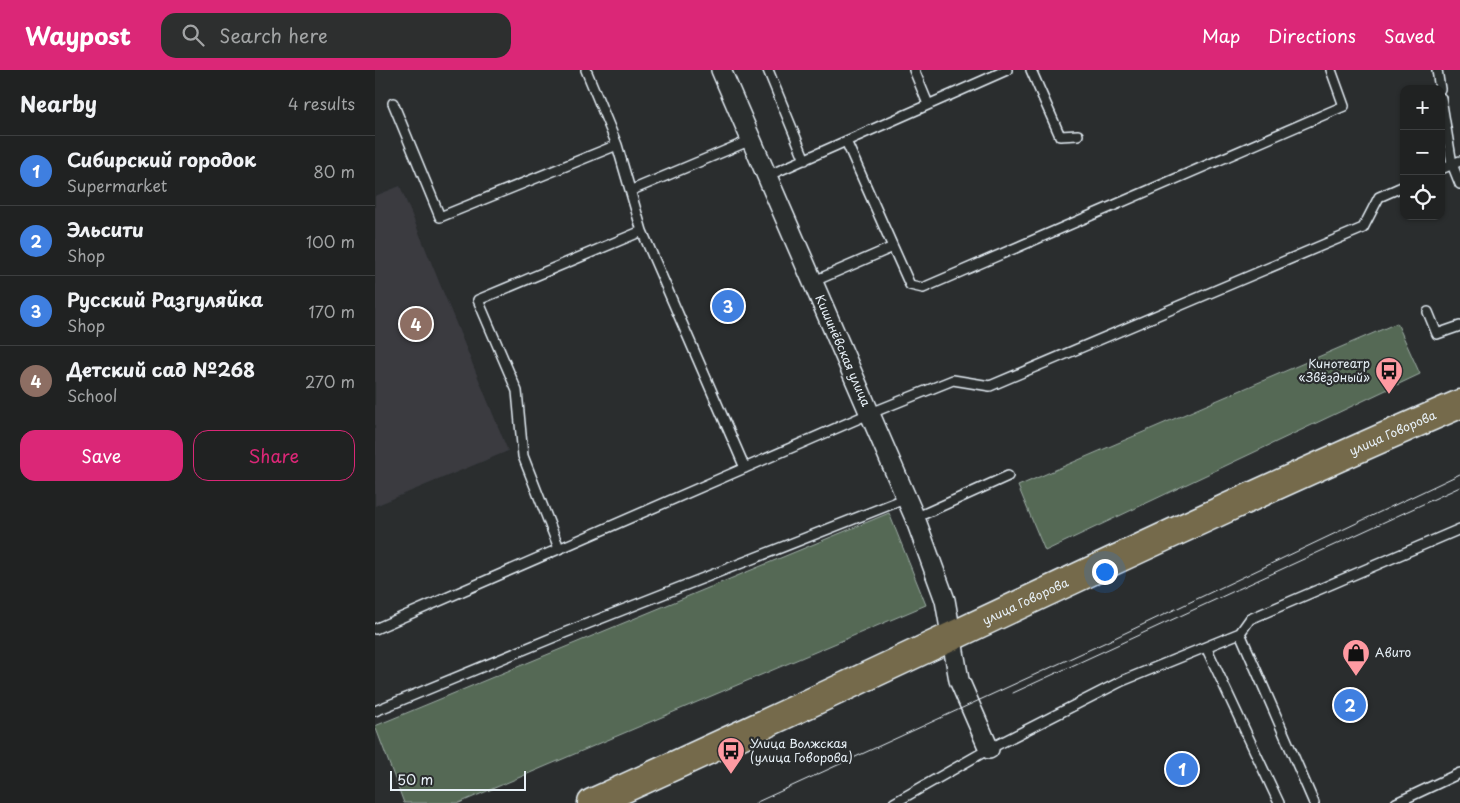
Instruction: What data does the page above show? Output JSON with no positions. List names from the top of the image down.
{
  "streets": {
    "main road": ["улица Говорова"],
    "street": ["Кишинёвская улица"]
  },
  "crossings": [
    ["Кишинёвская улица", "улица Говорова"]
  ],
  "places": {
    "bus stop": ["Кинотеатр «Звёздный»", "Улица Волжская (улица Говорова)"],
    "shop": ["Авито"]
  },
  "scale_bar": "50 m",
  "page": {
    "header": "Waypost",
    "search": "Search here",
    "nav": ["Map", "Directions", "Saved"],
    "heading": ["Nearby", "4 results"],
    "map_buttons": ["+", "−"],
    "list": [
      {
        "mark": "1",
        "name": "Сибирский городок",
        "note": "Supermarket",
        "value": "80 m"
      },
      {
        "mark": "2",
        "name": "Эльсити",
        "note": "Shop",
        "value": "100 m"
      },
      {
        "mark": "3",
        "name": "Русский Разгуляйка",
        "note": "Shop",
        "value": "170 m"
      },
      {
        "mark": "4",
        "name": "Детский сад №268",
        "note": "School",
        "value": "270 m"
      }
    ],
    "pins": [
      "3",
      "4",
      "2",
      "1"
    ],
    "buttons": ["Save", "Share"],
    "scale": "50 m"
  }
}
